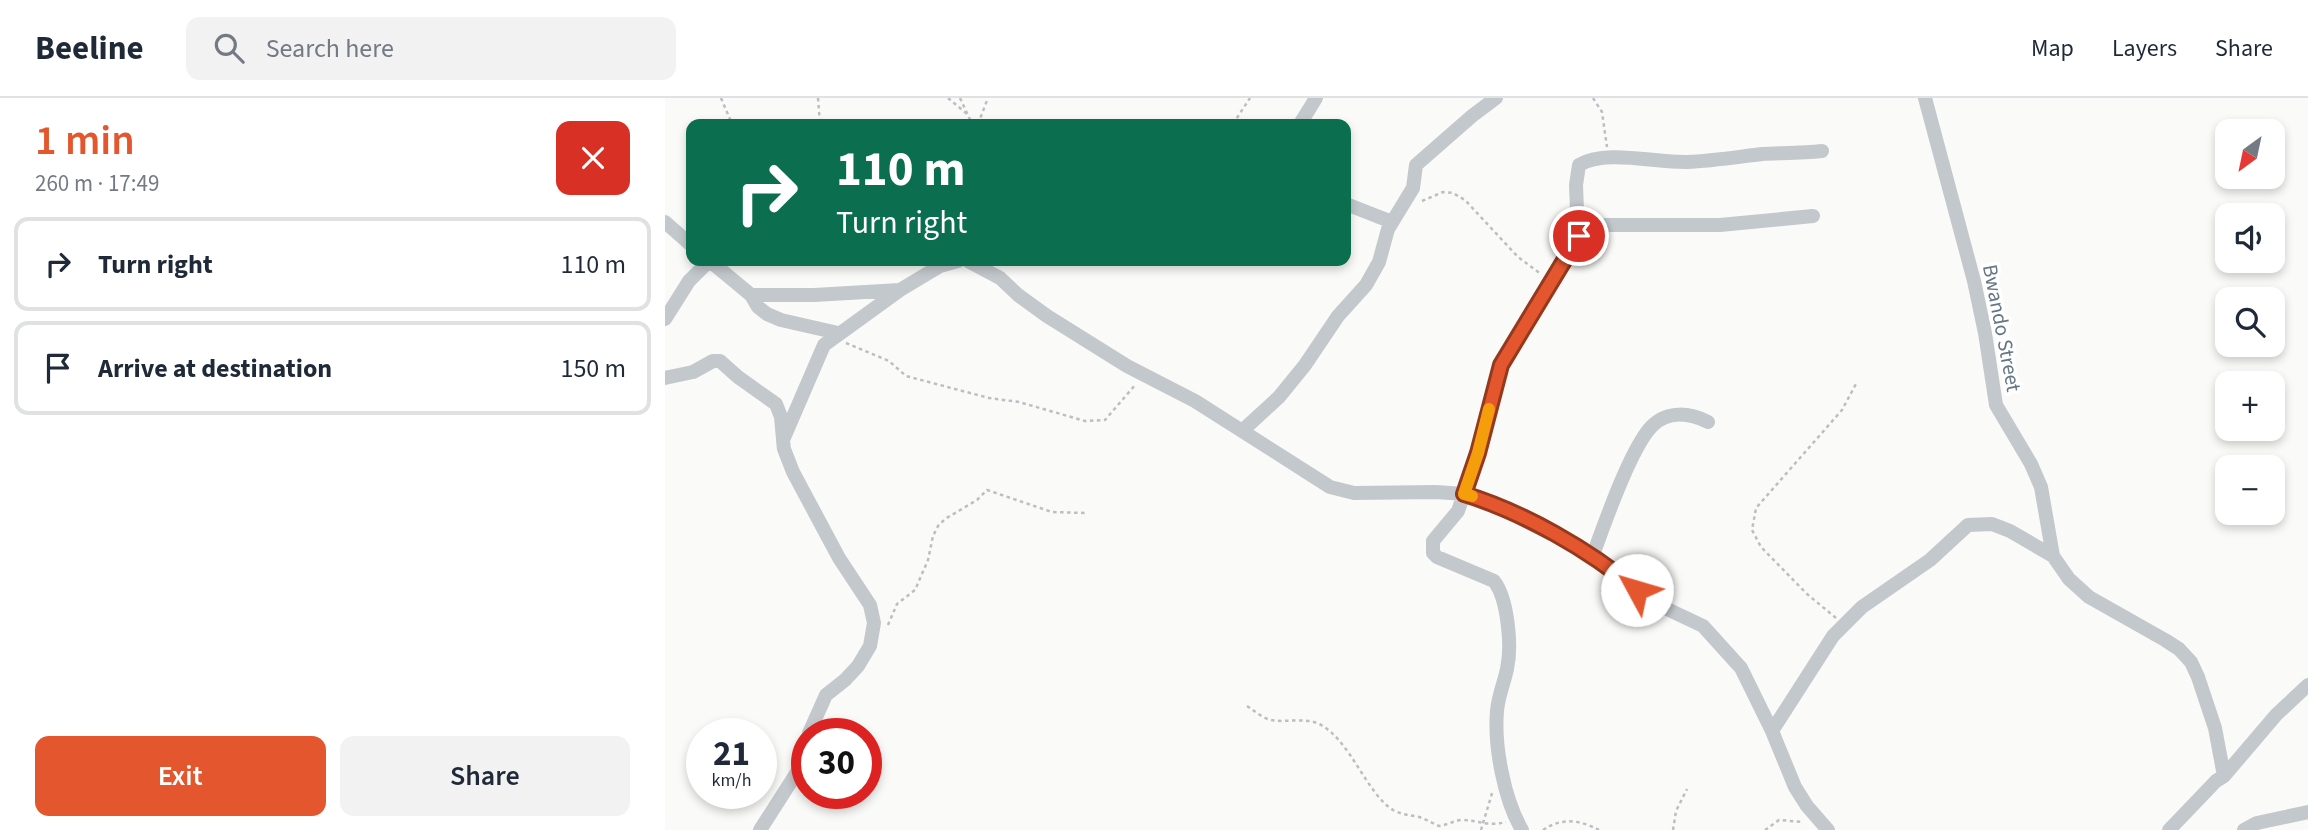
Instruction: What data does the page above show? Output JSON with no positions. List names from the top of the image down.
{
  "streets": {
    "street": ["Bwando Street"]
  },
  "north": "bottom left",
  "page": {
    "header": "Beeline",
    "search": "Search here",
    "nav": ["Map", "Layers", "Share"],
    "heading": ["1 min", "260 m · 17:49"],
    "map_buttons": ["+", "−"],
    "turn": ["110 m", "Turn right"],
    "list": [
      {
        "name": "Turn right",
        "value": "110 m"
      },
      {
        "name": "Arrive at destination",
        "value": "150 m"
      }
    ],
    "speed": "21 km/h",
    "limit": "30",
    "buttons": ["Exit", "Share"]
  }
}
